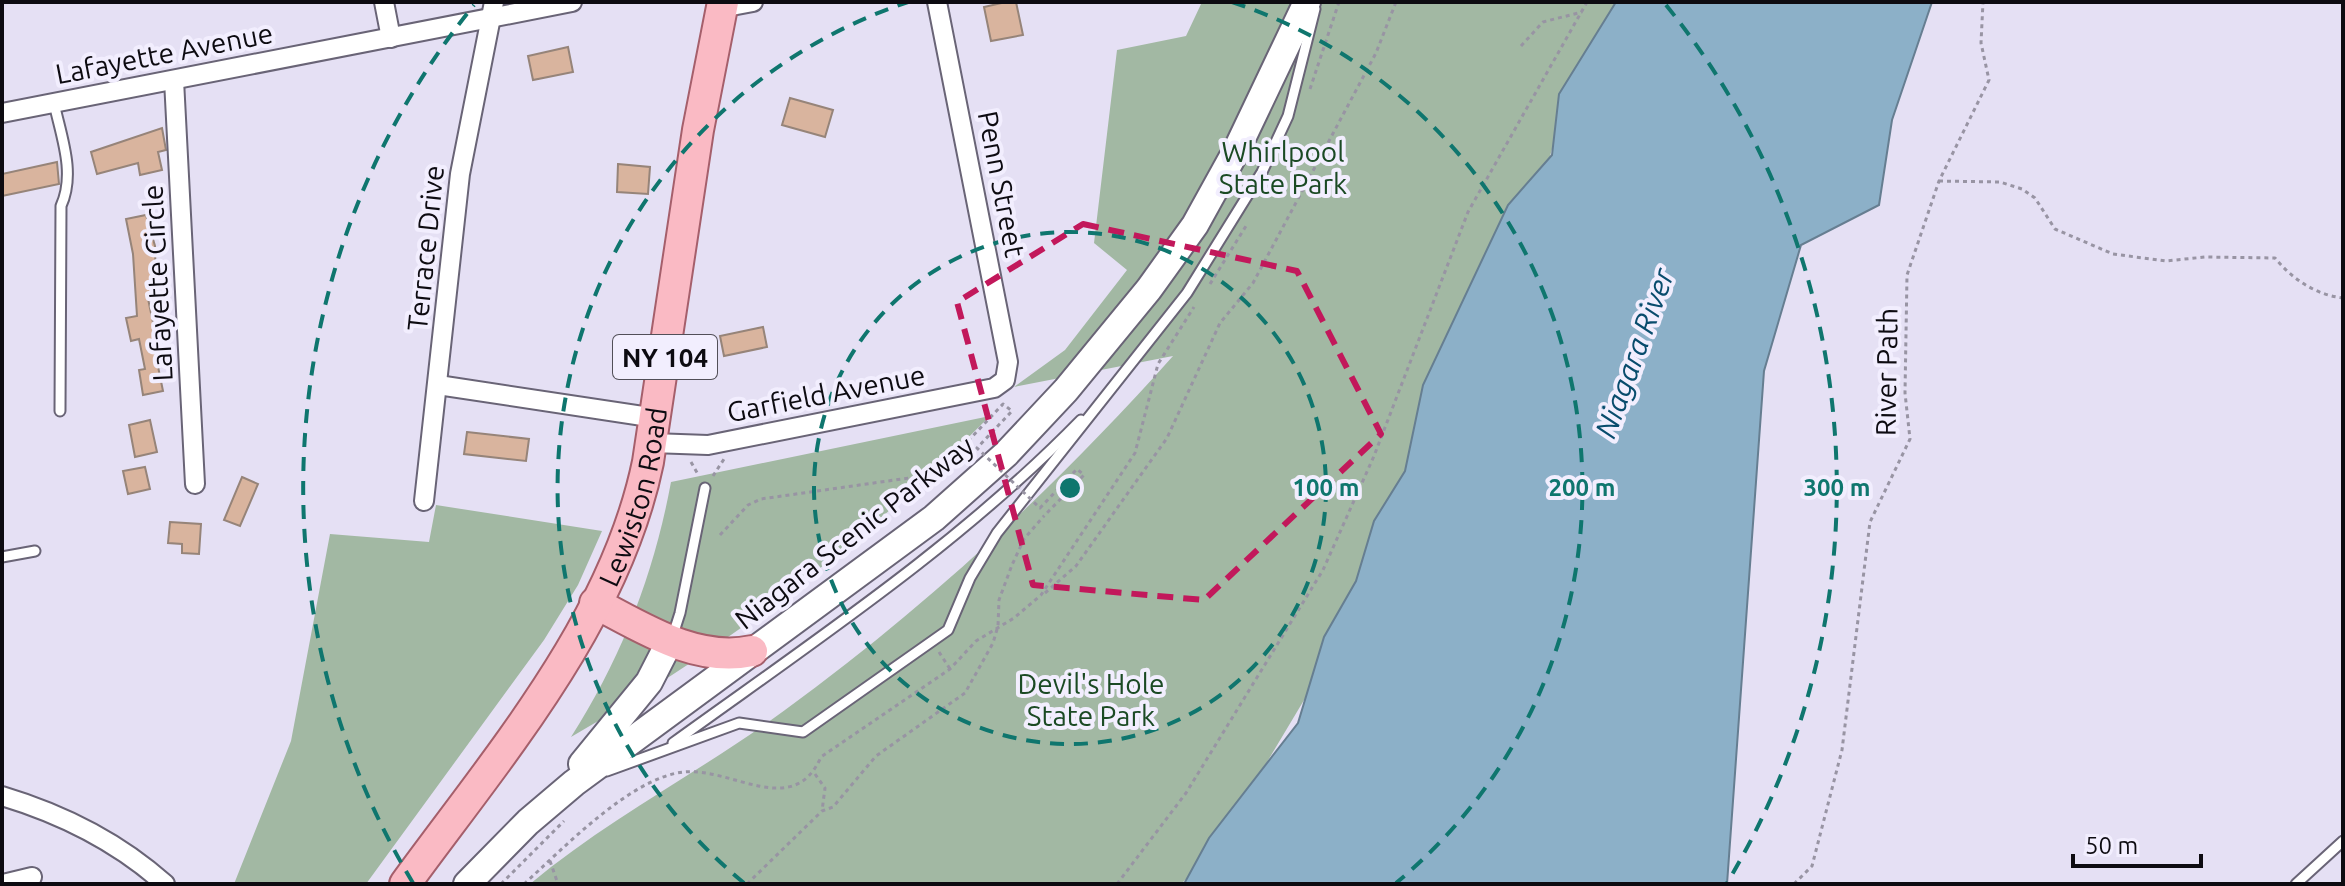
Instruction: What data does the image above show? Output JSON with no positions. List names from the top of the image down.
{
  "streets": {
    "main road": ["NY 104", "Lewiston Road", "Niagara Scenic Parkway"],
    "street": [
      "Lafayette Avenue",
      "Penn Street",
      "Terrace Drive",
      "Lafayette Circle",
      "Garfield Avenue"
    ],
    "path": ["River Path"]
  },
  "crossings": [
    ["Lafayette Avenue", "Terrace Drive"],
    ["Lafayette Avenue", "Lafayette Circle"],
    ["Penn Street", "Garfield Avenue"],
    ["Terrace Drive", "Garfield Avenue"],
    ["Garfield Avenue", "Lewiston Road"]
  ],
  "water": ["Niagara River"],
  "parks": ["Whirlpool State Park", "Devil's Hole State Park"],
  "scale_bar": "50 m",
  "rings": ["100 m", "200 m", "300 m"]
}
